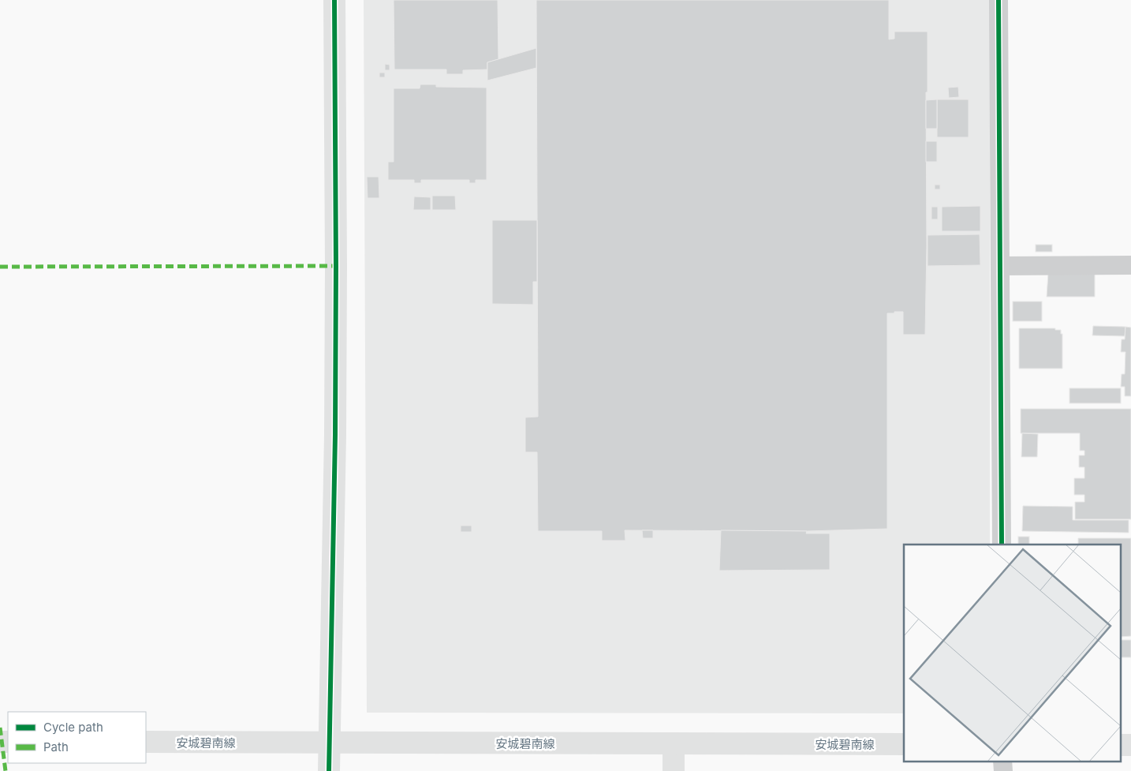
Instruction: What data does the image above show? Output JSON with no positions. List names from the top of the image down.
{
  "streets": {
    "street": ["安城碧南線"]
  },
  "legend": ["Cycle path", "Path"]
}
